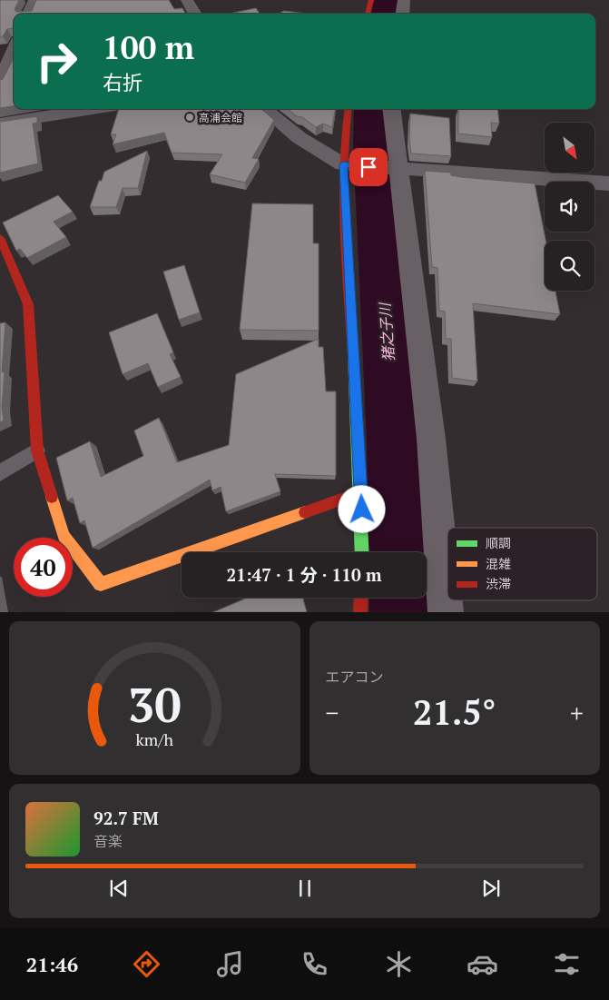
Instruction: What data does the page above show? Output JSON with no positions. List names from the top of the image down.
{
  "water": ["猪之子川"],
  "places": ["高浦会館"],
  "legend": ["順調", "混雑", "渋滞"],
  "north": "bottom right",
  "page": {
    "turn": ["100 m", "右折"],
    "limit": "40",
    "trip": "21:47 · 1 分 · 110 m",
    "tile": "エアコン",
    "heat": ["−", "21.5°", "+"],
    "song": ["92.7 FM", "音楽"],
    "tabs": "21:46",
    "gauge": ["30", "km/h"]
  }
}
